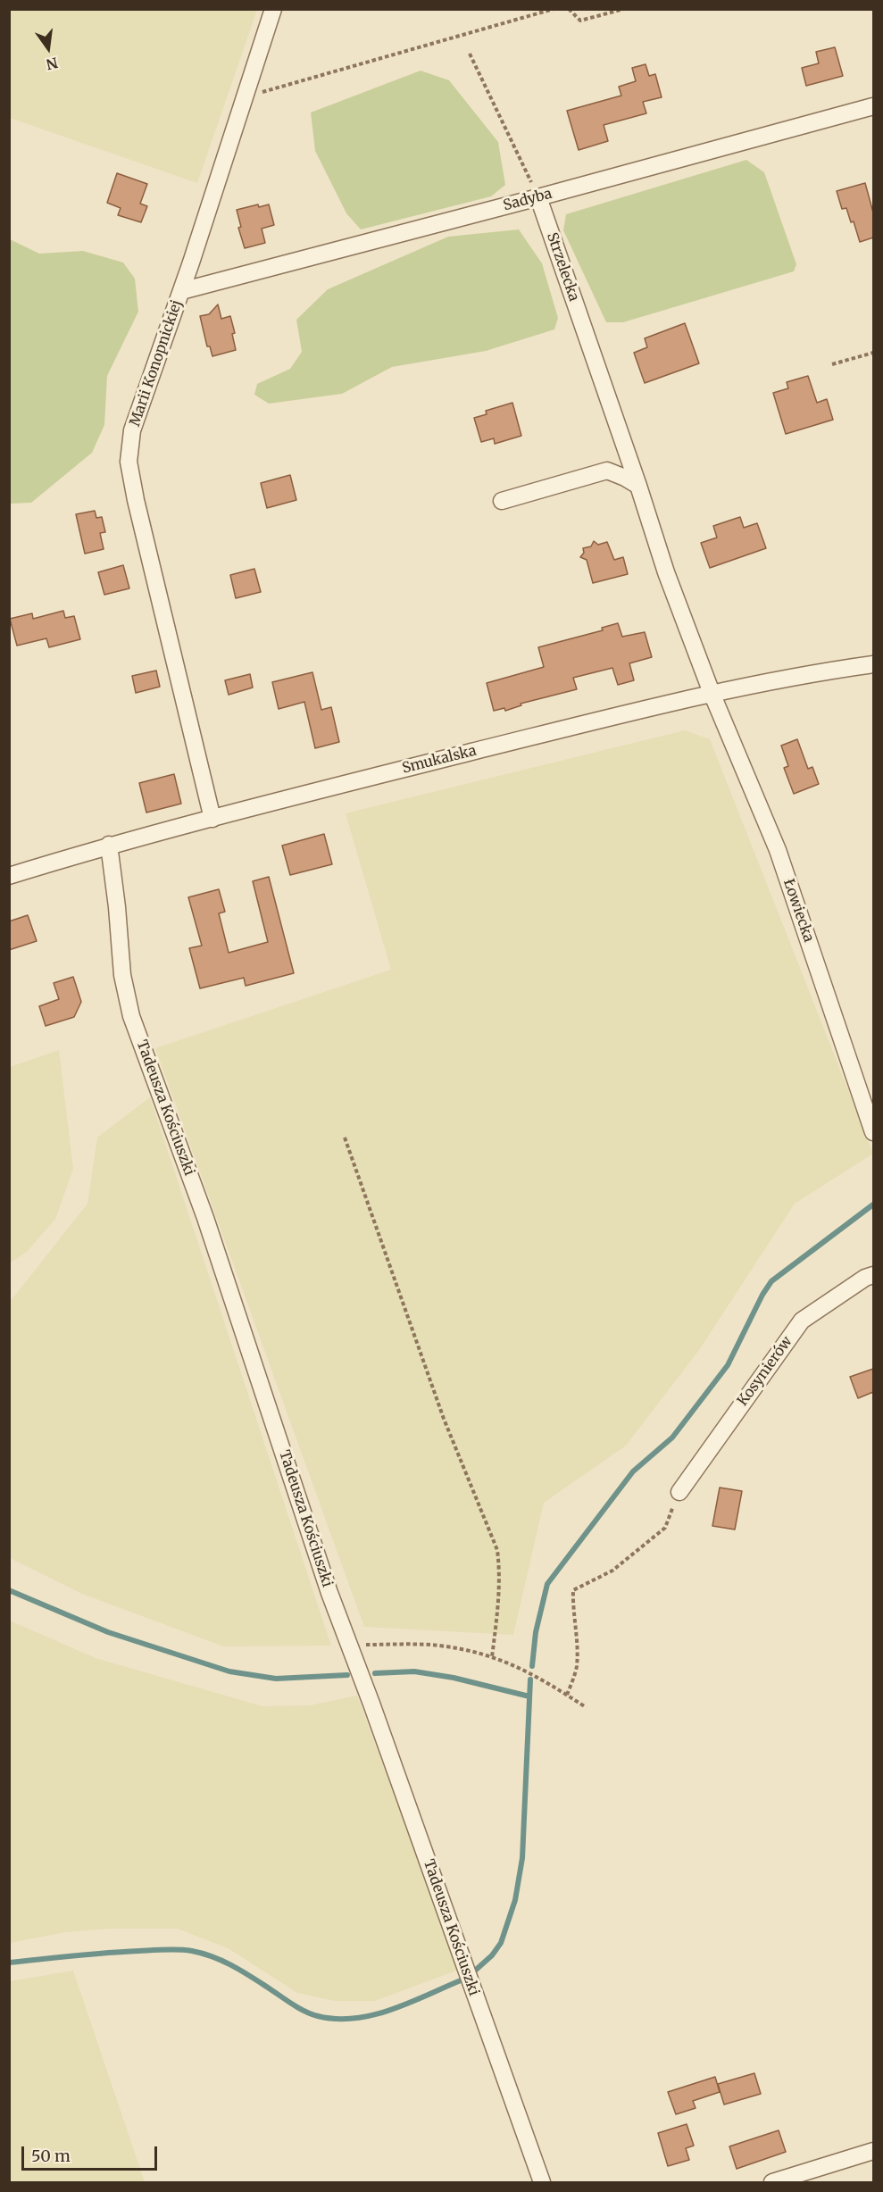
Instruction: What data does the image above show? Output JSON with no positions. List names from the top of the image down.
{
  "streets": {
    "street": [
      "Sadyba",
      "Strzelecka",
      "Marii Konopnickiej",
      "Smukalska",
      "Łowiecka",
      "Tadeusza Kościuszki",
      "Kosynierów"
    ]
  },
  "crossings": [
    ["Sadyba", "Strzelecka"],
    ["Sadyba", "Marii Konopnickiej"],
    ["Strzelecka", "Smukalska"],
    ["Strzelecka", "Łowiecka"],
    ["Marii Konopnickiej", "Smukalska"],
    ["Smukalska", "Łowiecka"],
    ["Smukalska", "Tadeusza Kościuszki"]
  ],
  "scale_bar": "50 m",
  "north": "bottom"
}
